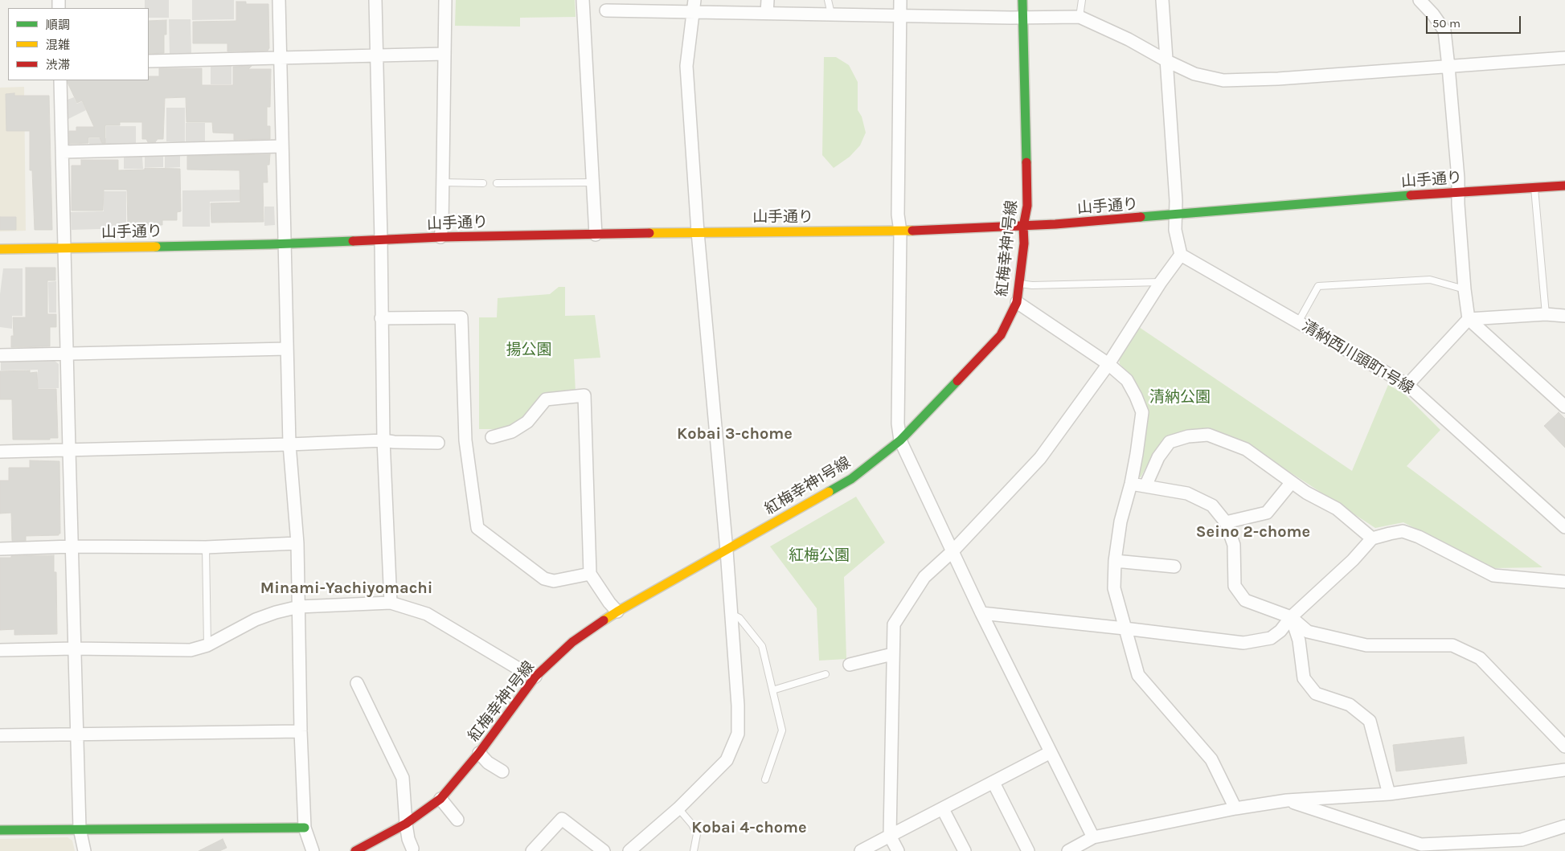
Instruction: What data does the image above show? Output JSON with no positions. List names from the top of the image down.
{
  "streets": {
    "street": ["山手通り", "紅梅幸神1号線", "清納西川頭町1号線"]
  },
  "crossings": [
    ["山手通り", "紅梅幸神1号線"]
  ],
  "districts": [
    "Kobai 3-chome",
    "Seino 2-chome",
    "Minami-Yachiyomachi",
    "Kobai 4-chome"
  ],
  "parks": ["揚公園", "清納公園", "紅梅公園"],
  "legend": ["順調", "混雑", "渋滞"],
  "scale_bar": "50 m"
}
